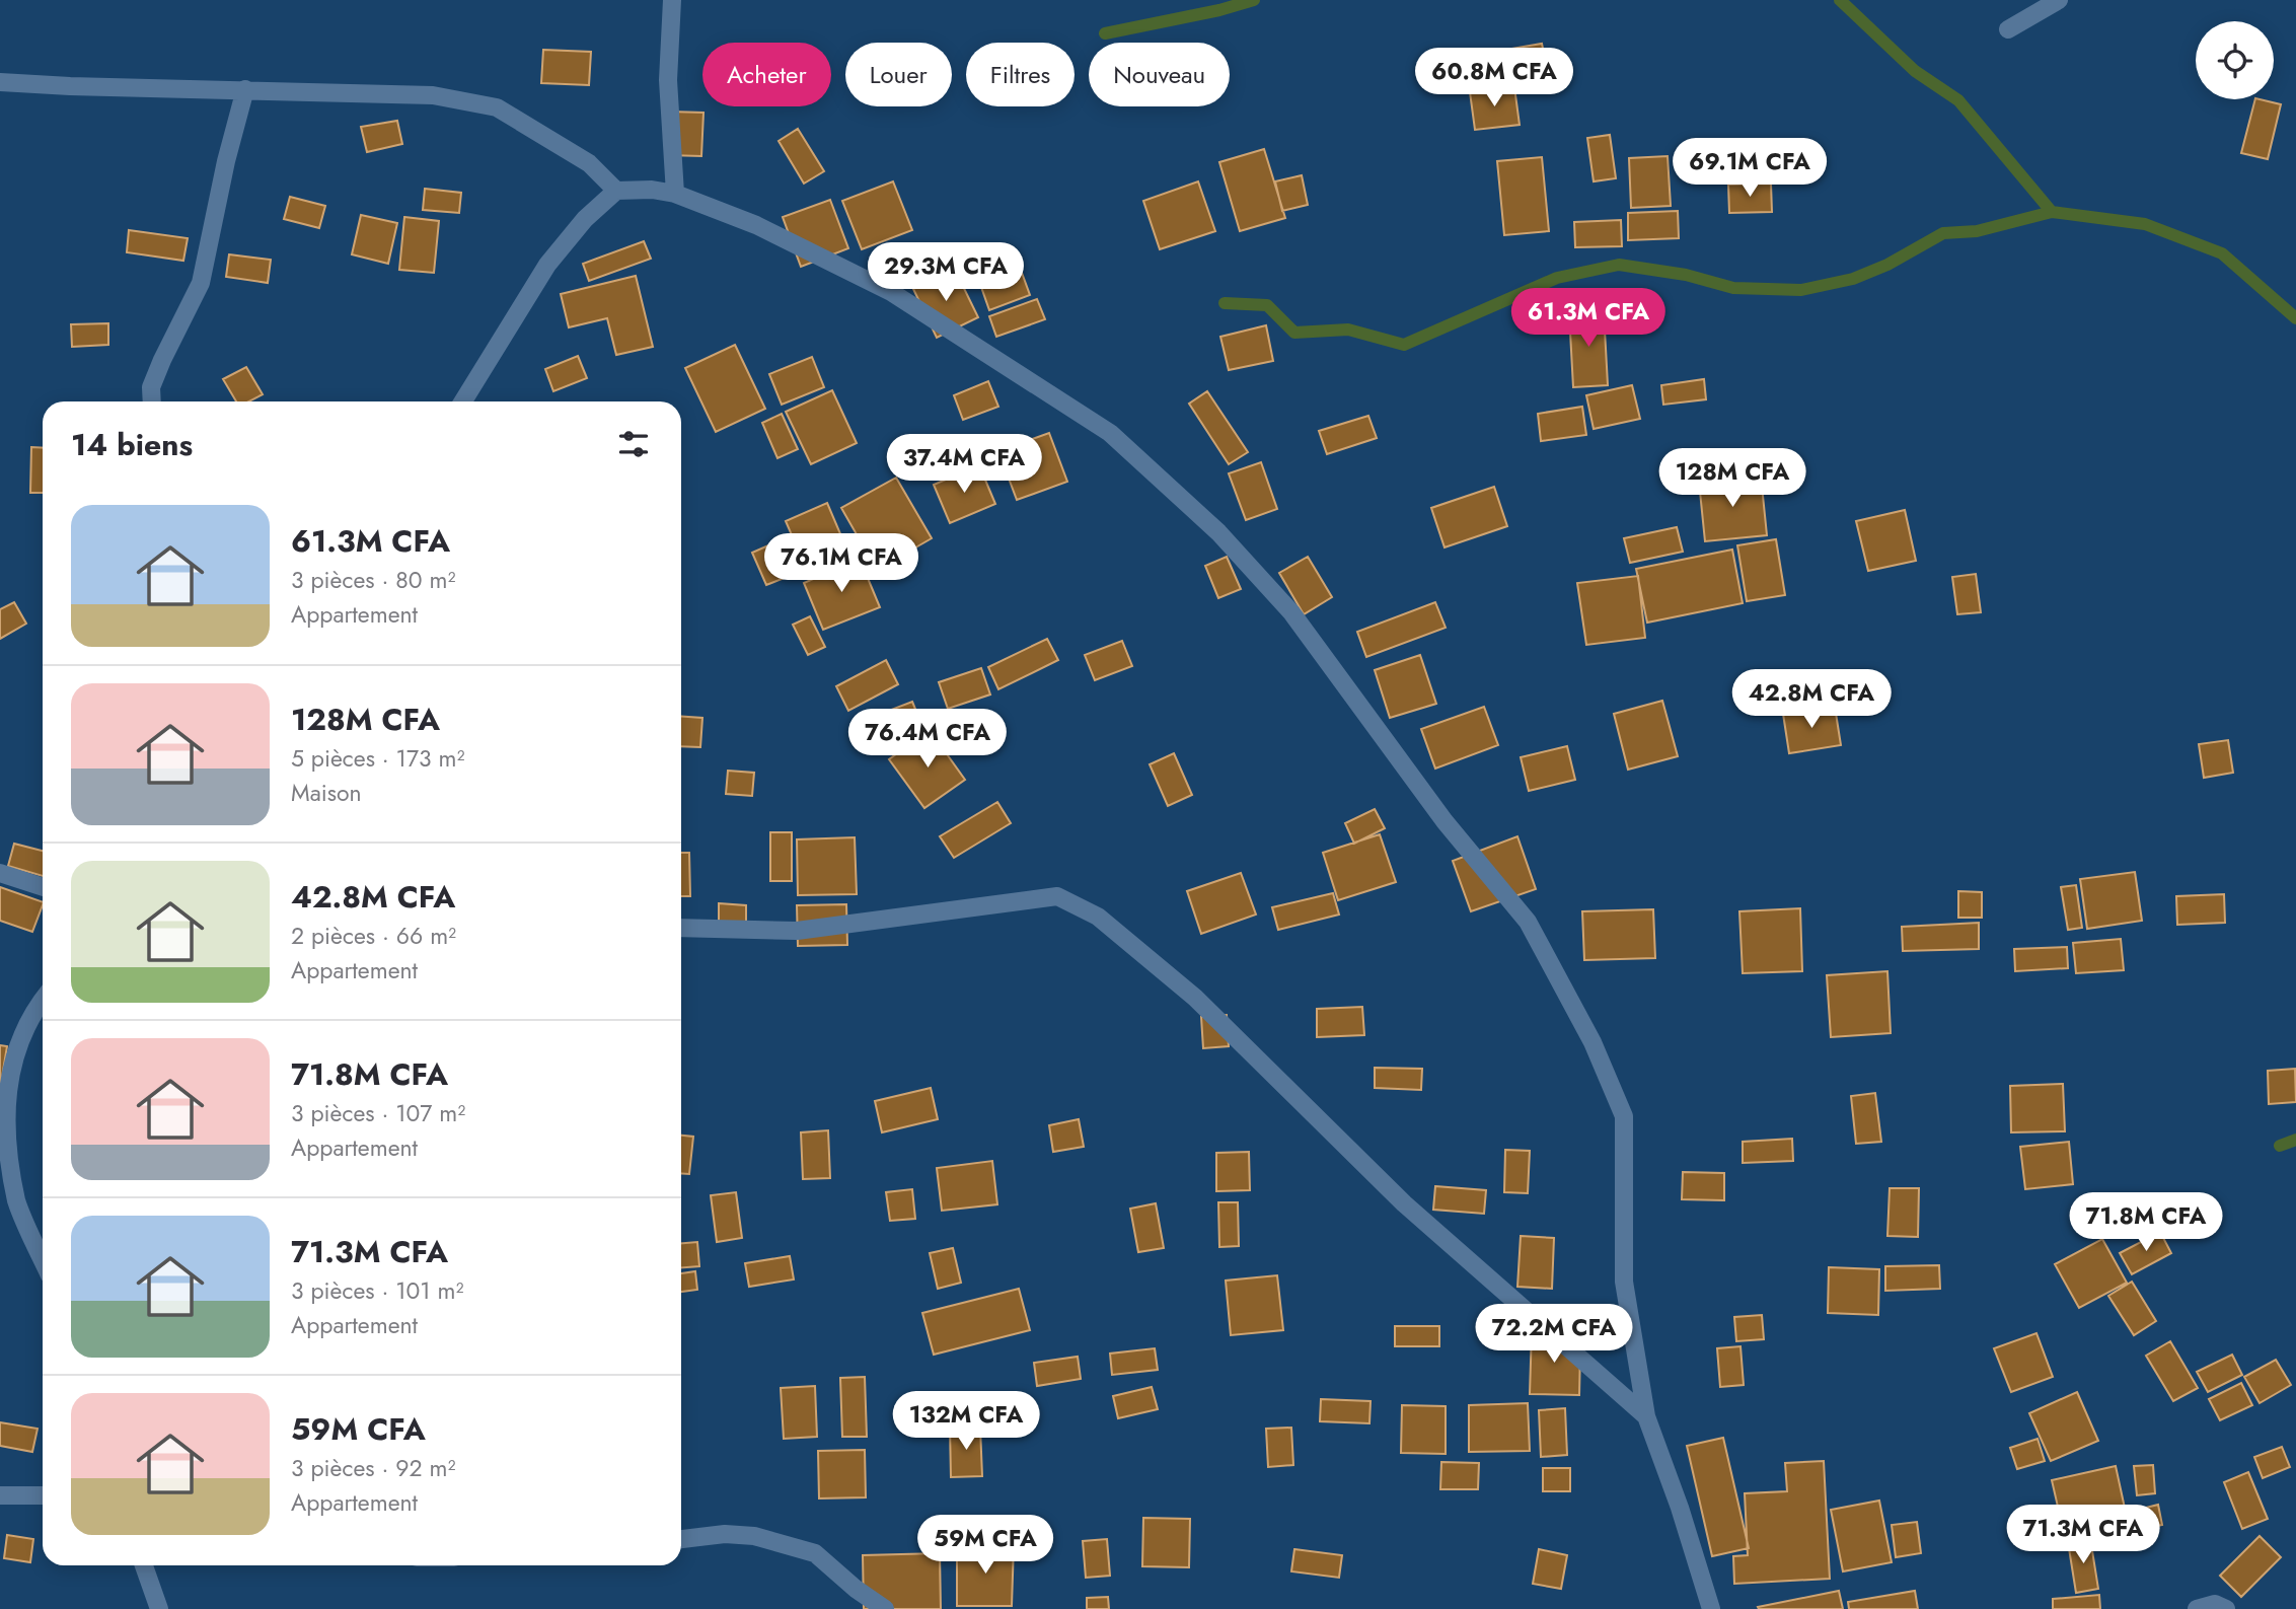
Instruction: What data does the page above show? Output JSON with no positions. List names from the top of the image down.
{
  "page": {
    "chip": [
      "Acheter",
      "Louer",
      "Filtres",
      "Nouveau"
    ],
    "price": [
      "60.8M CFA",
      "69.1M CFA",
      "29.3M CFA",
      "61.3M CFA",
      "37.4M CFA",
      "128M CFA",
      "76.1M CFA",
      "42.8M CFA",
      "76.4M CFA",
      "71.8M CFA",
      "72.2M CFA",
      "132M CFA",
      "71.3M CFA",
      "59M CFA"
    ],
    "heading": "14 biens",
    "list": [
      {
        "name": "61.3M CFA",
        "note": "3 pièces · 80 m² · Appartement"
      },
      {
        "name": "128M CFA",
        "note": "5 pièces · 173 m² · Maison"
      },
      {
        "name": "42.8M CFA",
        "note": "2 pièces · 66 m² · Appartement"
      },
      {
        "name": "71.8M CFA",
        "note": "3 pièces · 107 m² · Appartement"
      },
      {
        "name": "71.3M CFA",
        "note": "3 pièces · 101 m² · Appartement"
      },
      {
        "name": "59M CFA",
        "note": "3 pièces · 92 m² · Appartement"
      }
    ]
  }
}
